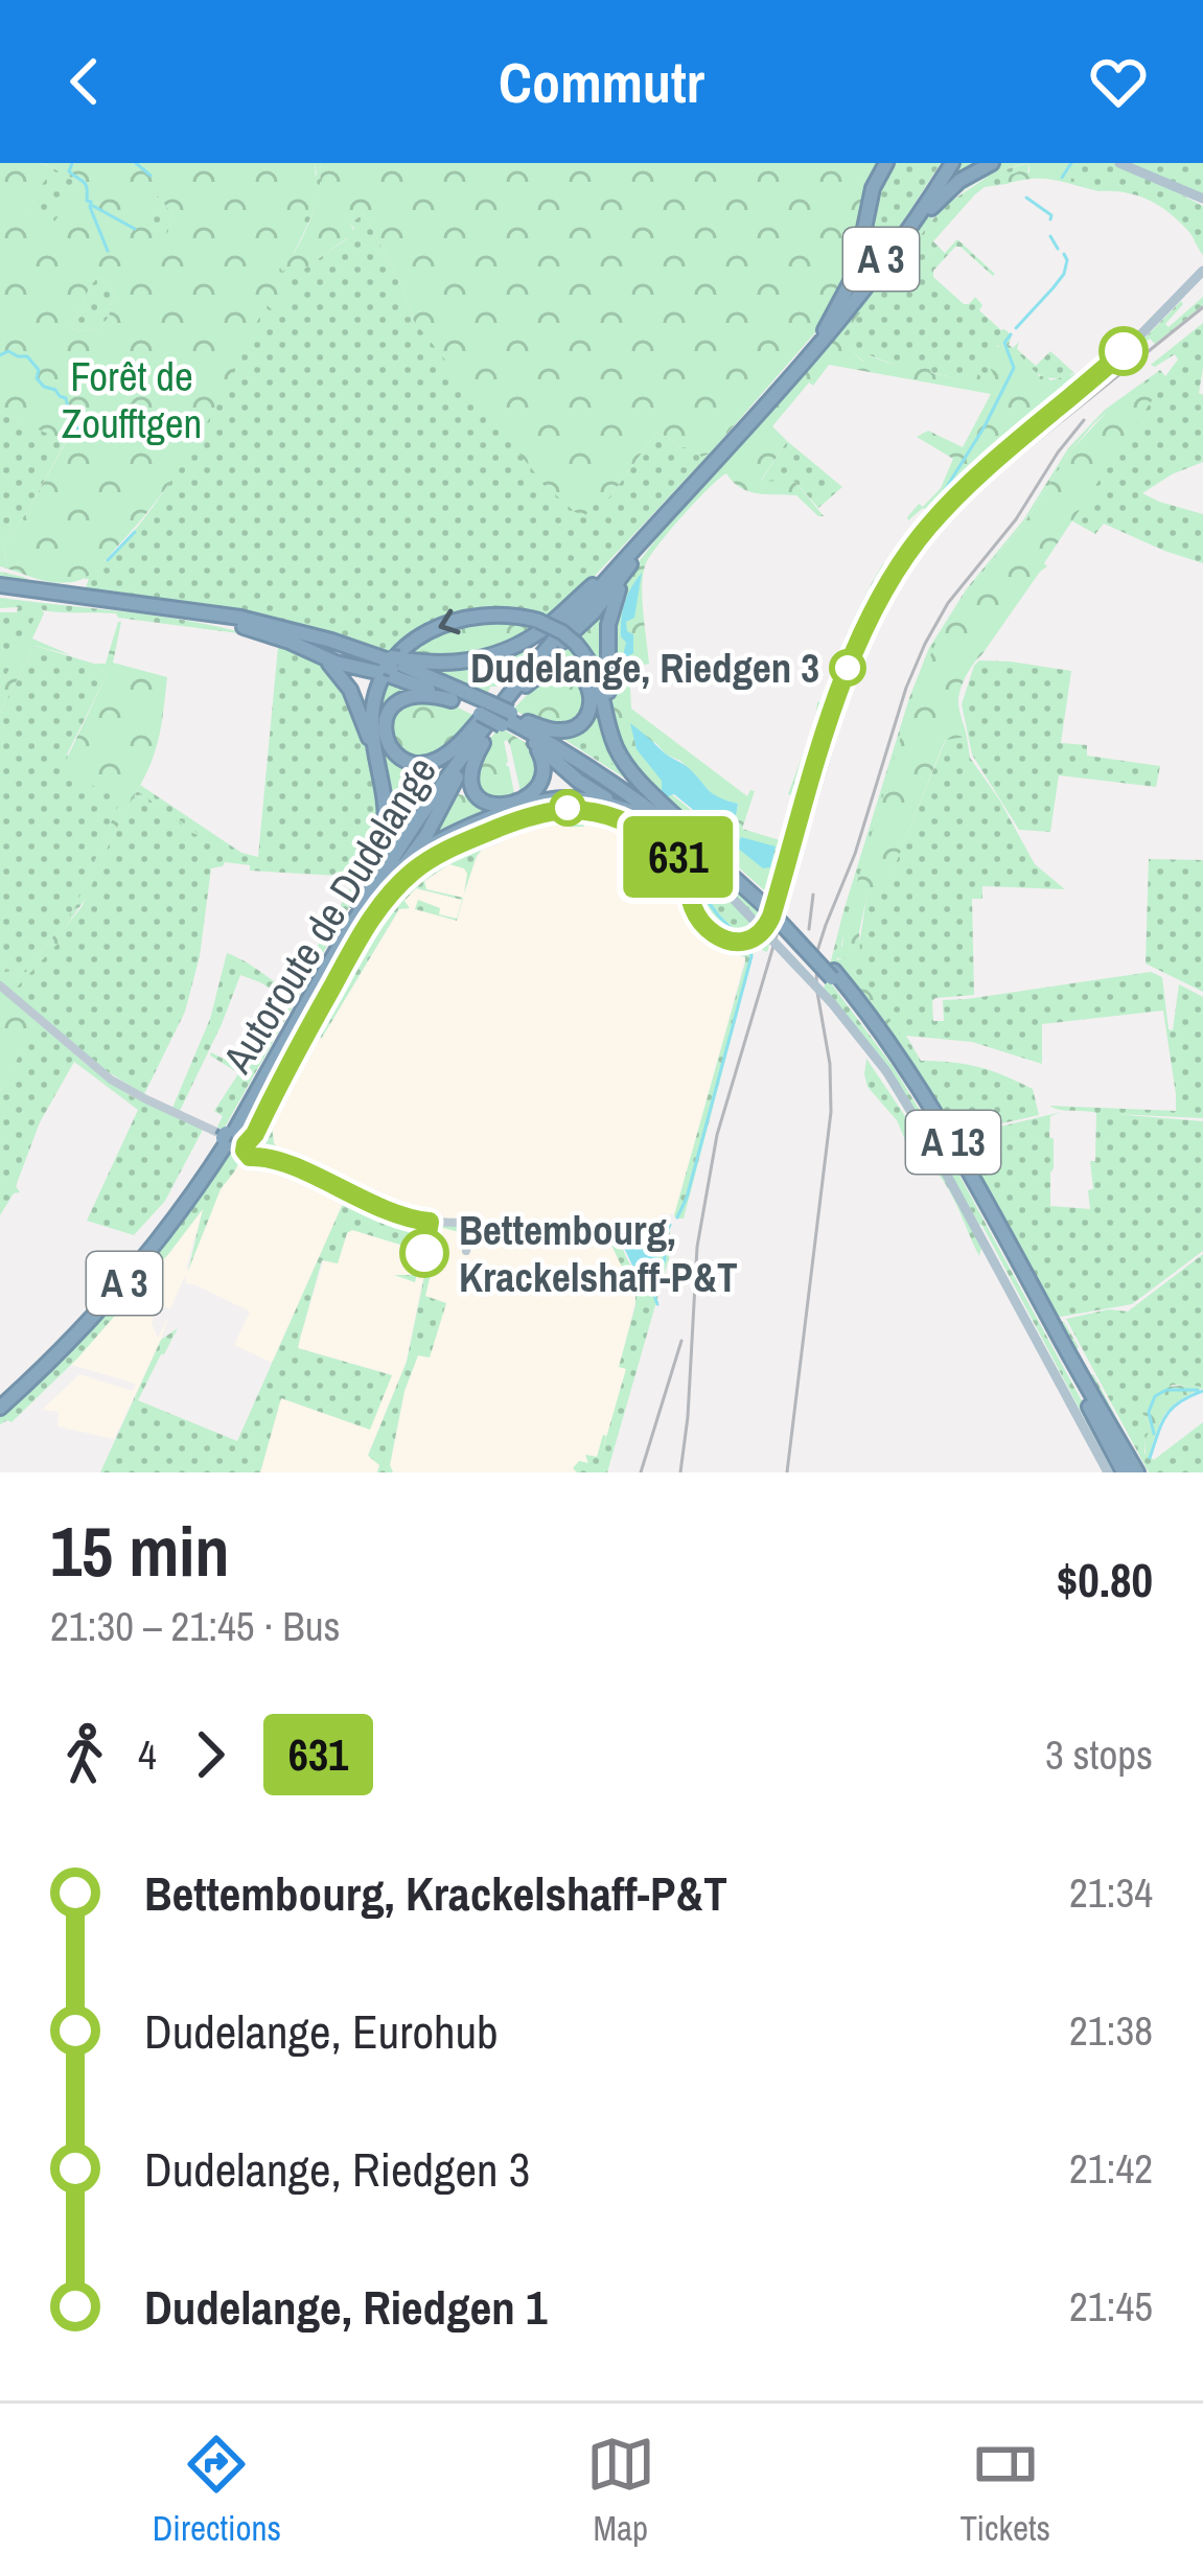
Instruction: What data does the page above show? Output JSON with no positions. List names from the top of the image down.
{
  "streets": {
    "highway": ["A 3", "Autoroute de Dudelange", "A 13"]
  },
  "crossings": [
    ["A 3", "Autoroute de Dudelange"],
    ["A 3", "A 13"],
    ["Autoroute de Dudelange", "A 13"]
  ],
  "parks": ["Forêt de Zoufftgen"],
  "places": ["Dudelange, Riedgen 3", "Bettembourg, Krackelshaff-P&T"],
  "lines": ["bus line 631"],
  "page": {
    "header": "Commutr",
    "on_map": "631",
    "heading": ["15 min", "21:30 – 21:45 · Bus", "$0.80"],
    "legs": ["4", "631", "3 stops"],
    "list": [
      {
        "name": "Bettembourg, Krackelshaff-P&T",
        "value": "21:34"
      },
      {
        "name": "Dudelange, Eurohub",
        "value": "21:38"
      },
      {
        "name": "Dudelange, Riedgen 3",
        "value": "21:42"
      },
      {
        "name": "Dudelange, Riedgen 1",
        "value": "21:45"
      }
    ],
    "tabs": ["Directions", "Map", "Tickets"]
  }
}
